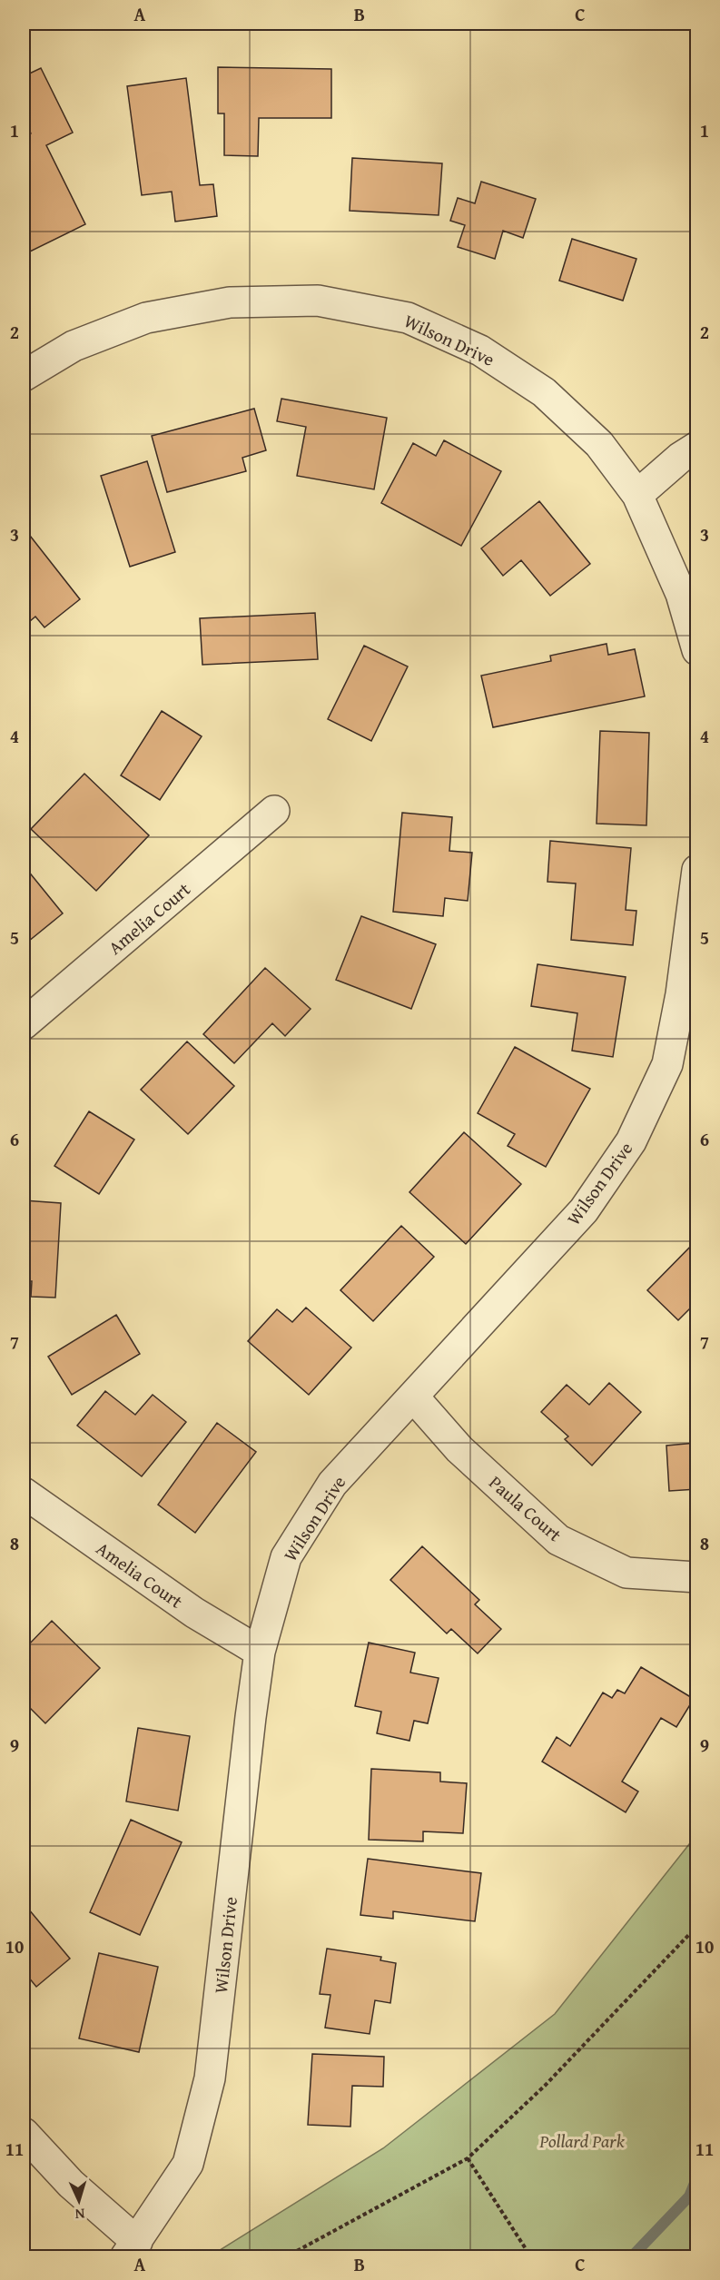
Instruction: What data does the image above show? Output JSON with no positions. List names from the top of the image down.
{
  "streets": {
    "street": ["Wilson Drive", "Amelia Court", "Paula Court"]
  },
  "crossings": [
    ["Wilson Drive", "Amelia Court"],
    ["Wilson Drive", "Paula Court"]
  ],
  "parks": ["Pollard Park"],
  "north": "bottom",
  "grid": {
    "columns": ["A", "B", "C"],
    "rows": [
      "1",
      "2",
      "3",
      "4",
      "5",
      "6",
      "7",
      "8",
      "9",
      "10",
      "11"
    ]
  }
}
